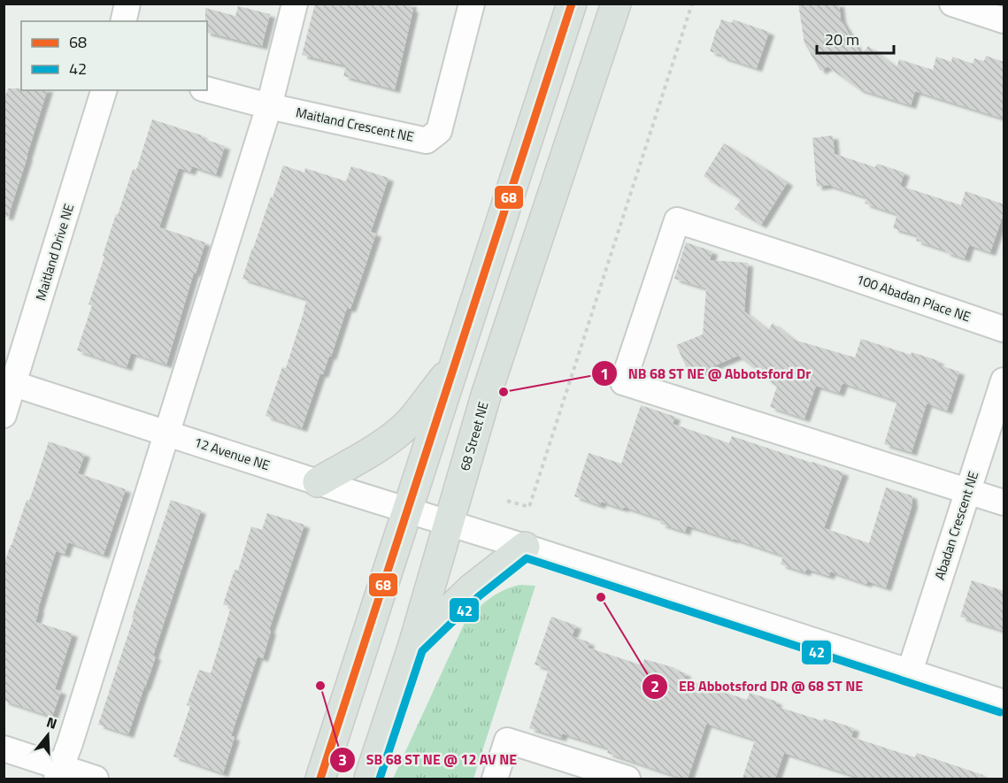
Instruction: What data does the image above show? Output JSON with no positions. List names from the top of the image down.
{
  "streets": {
    "main road": ["68 Street NE"],
    "street": [
      "Maitland Crescent NE",
      "Maitland Drive NE",
      "100 Abadan Place NE",
      "12 Avenue NE",
      "Abadan Crescent NE"
    ]
  },
  "crossings": [
    ["Maitland Drive NE", "12 Avenue NE"],
    ["100 Abadan Place NE", "Abadan Crescent NE"],
    ["68 Street NE", "12 Avenue NE"],
    ["12 Avenue NE", "Abadan Crescent NE"]
  ],
  "places": ["NB 68 ST NE @ Abbotsford Dr", "EB Abbotsford DR @ 68 ST NE", "SB 68 ST NE @ 12 AV NE"],
  "lines": ["transit line 68", "transit line 42"],
  "legend": ["68", "42"],
  "scale_bar": "20 m",
  "north": "top"
}
